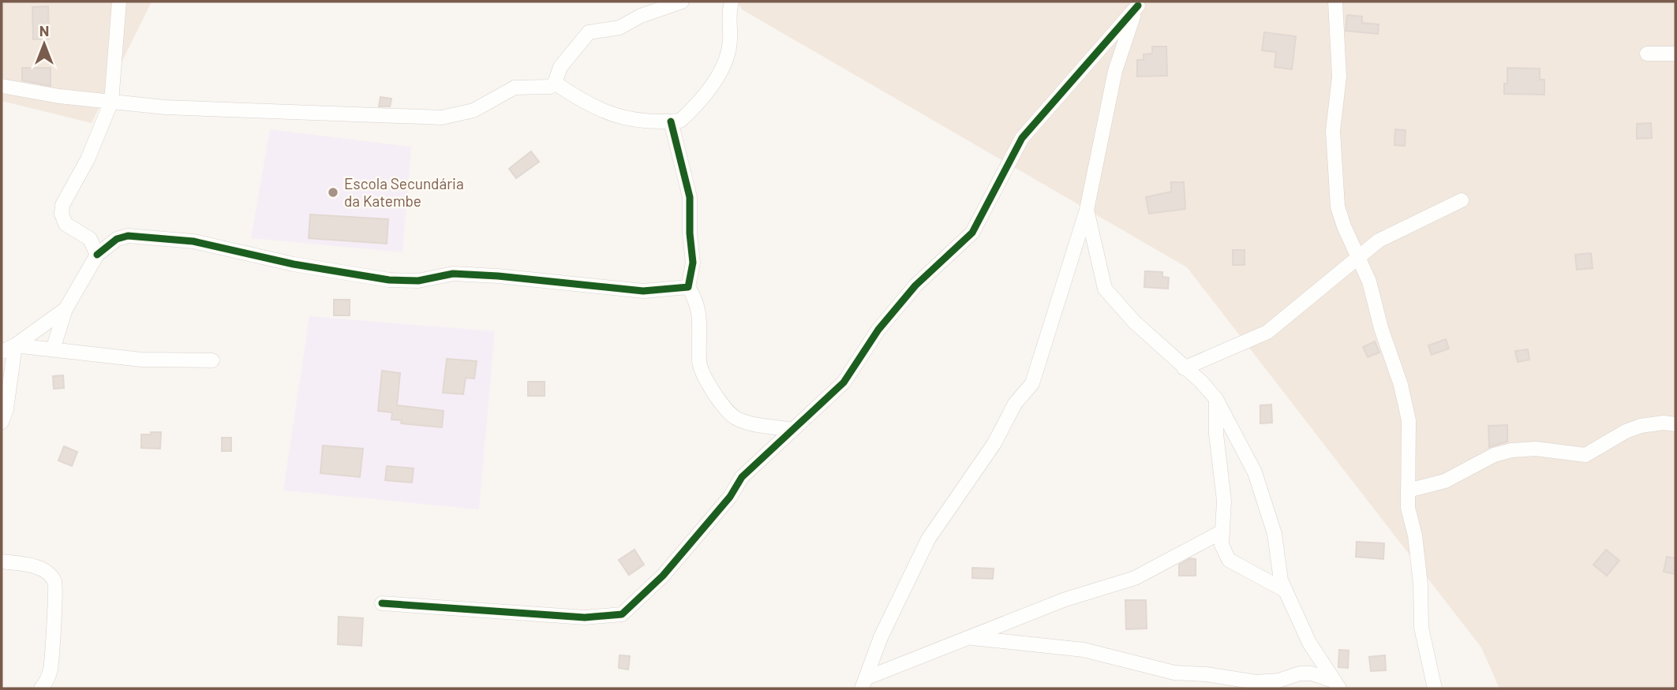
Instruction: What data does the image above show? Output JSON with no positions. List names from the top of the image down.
{
  "places": ["Escola Secundária da Katembe"],
  "north": "top"
}
